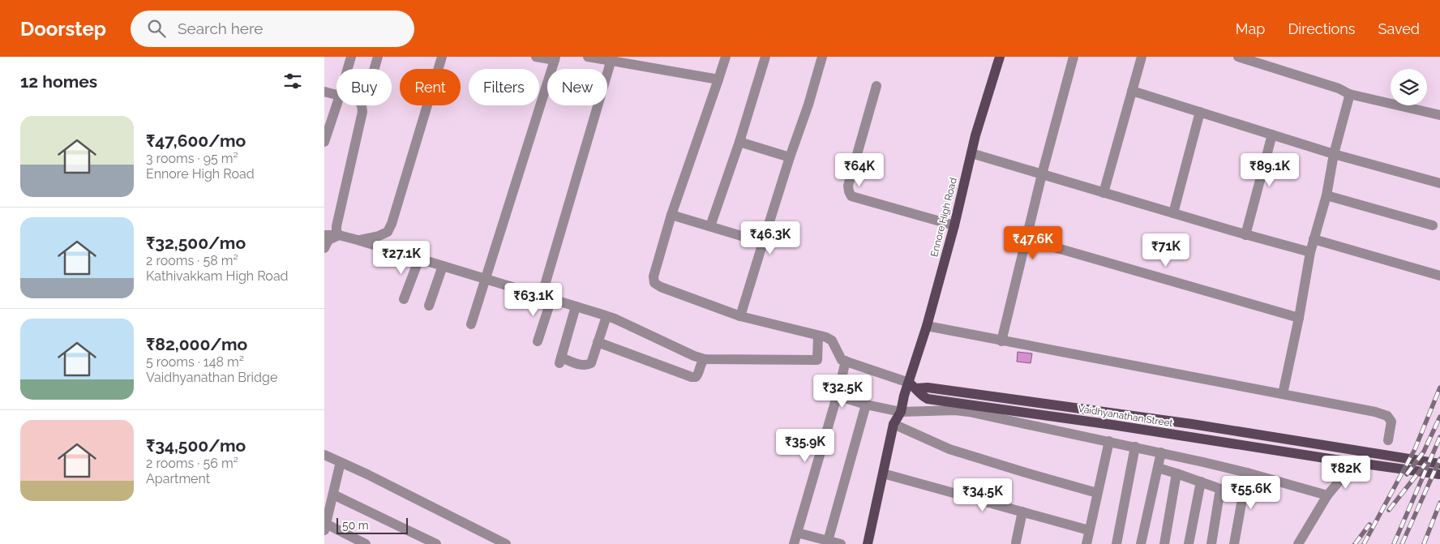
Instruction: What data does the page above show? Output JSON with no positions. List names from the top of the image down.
{
  "streets": {
    "main road": ["Ennore High Road", "Vaidhyanathan Street"]
  },
  "crossings": [
    ["Ennore High Road", "Vaidhyanathan Street"]
  ],
  "scale_bar": "50 m",
  "page": {
    "header": "Doorstep",
    "search": "Search here",
    "nav": ["Map", "Directions", "Saved"],
    "heading": "12 homes",
    "chip": [
      "Buy",
      "Rent",
      "Filters",
      "New"
    ],
    "list": [
      {
        "name": "₹47,600/mo",
        "note": "3 rooms · 95 m² · Ennore High Road"
      },
      {
        "name": "₹32,500/mo",
        "note": "2 rooms · 58 m² · Kathivakkam High Road"
      },
      {
        "name": "₹82,000/mo",
        "note": "5 rooms · 148 m² · Vaidhyanathan Bridge"
      },
      {
        "name": "₹34,500/mo",
        "note": "2 rooms · 56 m² · Apartment"
      }
    ],
    "price": [
      "₹64K",
      "₹89.1K",
      "₹46.3K",
      "₹47.6K",
      "₹71K",
      "₹27.1K",
      "₹63.1K",
      "₹32.5K",
      "₹35.9K",
      "₹82K",
      "₹55.6K",
      "₹34.5K"
    ],
    "scale": "50 m"
  }
}
